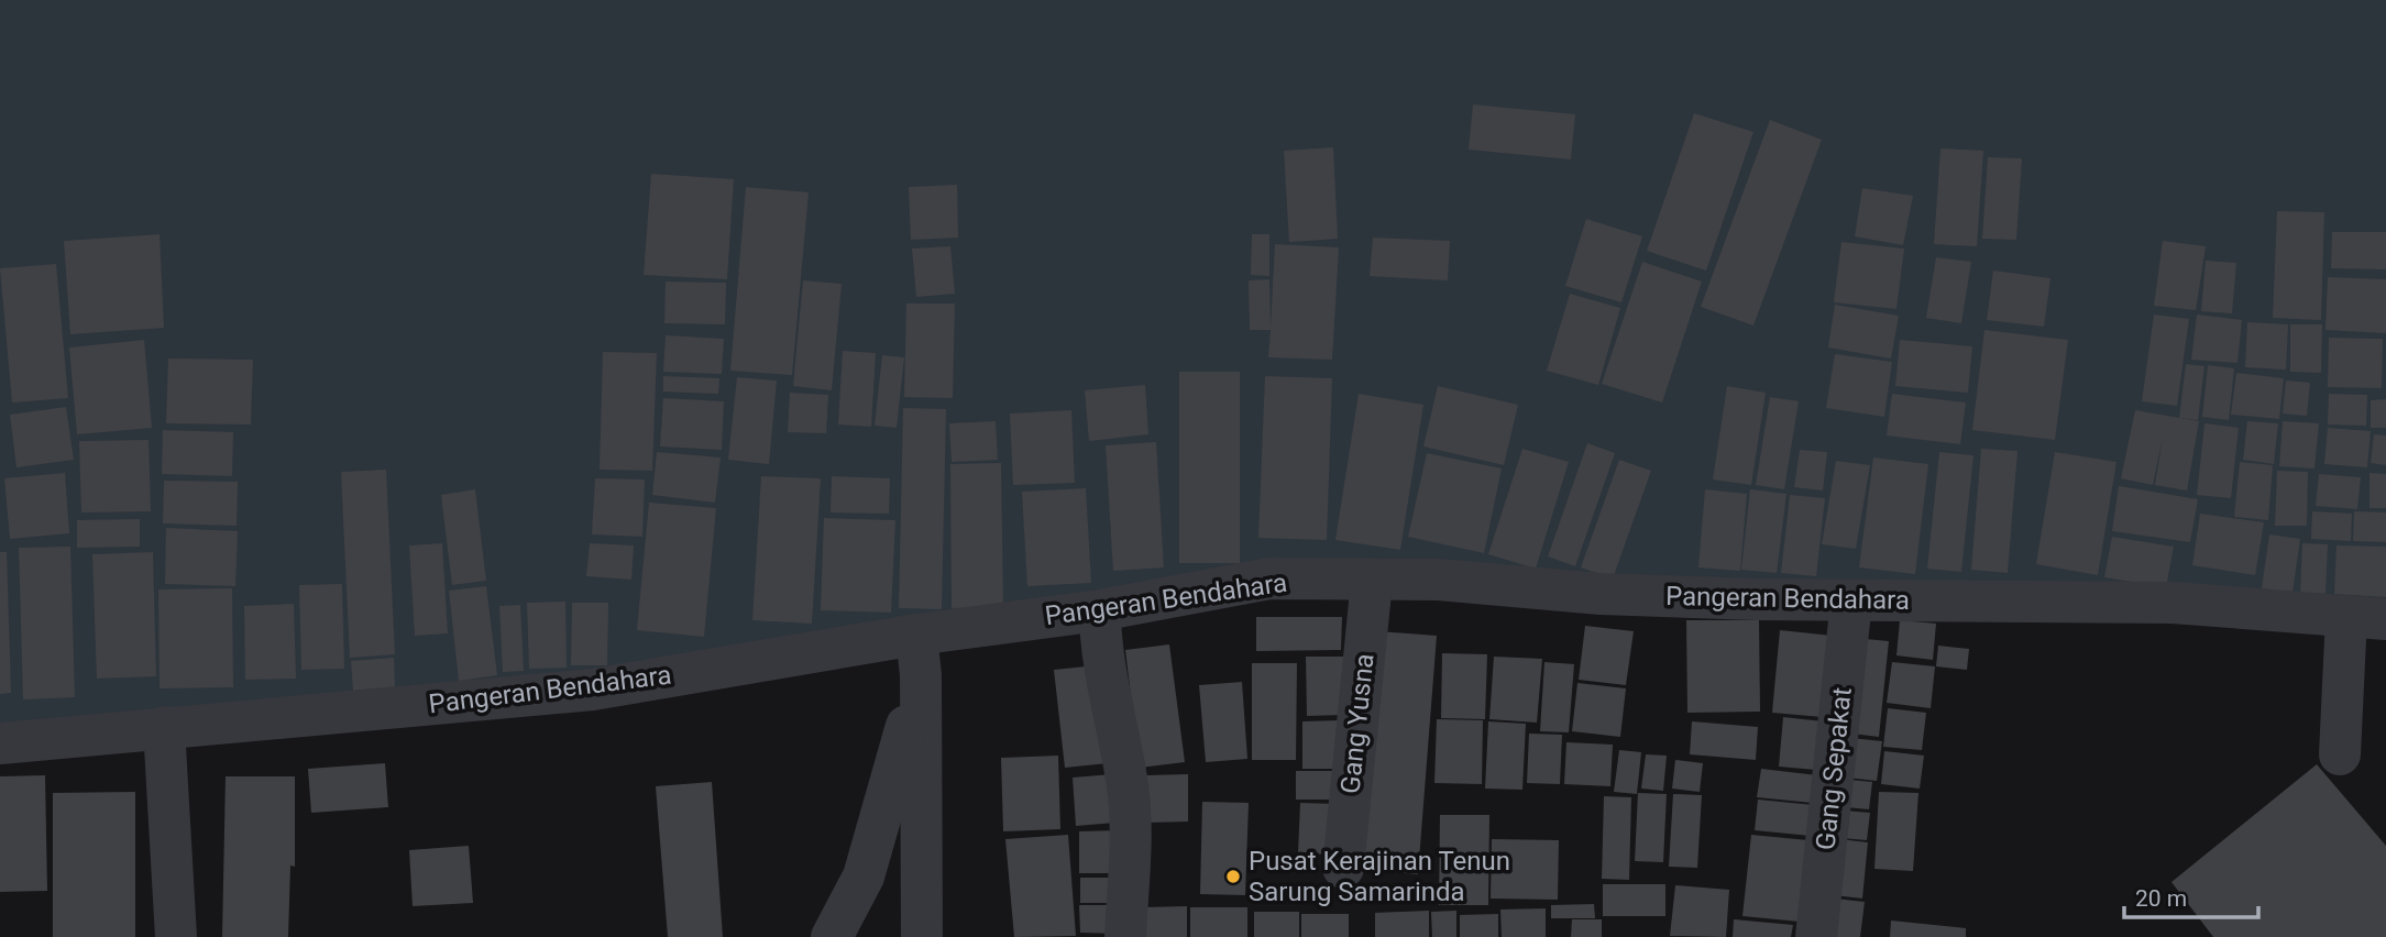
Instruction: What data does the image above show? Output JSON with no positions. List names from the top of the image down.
{
  "streets": {
    "street": ["Pangeran Bendahara", "Gang Yusna", "Gang Sepakat"]
  },
  "crossings": [
    ["Pangeran Bendahara", "Gang Yusna"],
    ["Pangeran Bendahara", "Gang Sepakat"]
  ],
  "places": ["Pusat Kerajinan Tenun Sarung Samarinda"],
  "scale_bar": "20 m"
}
